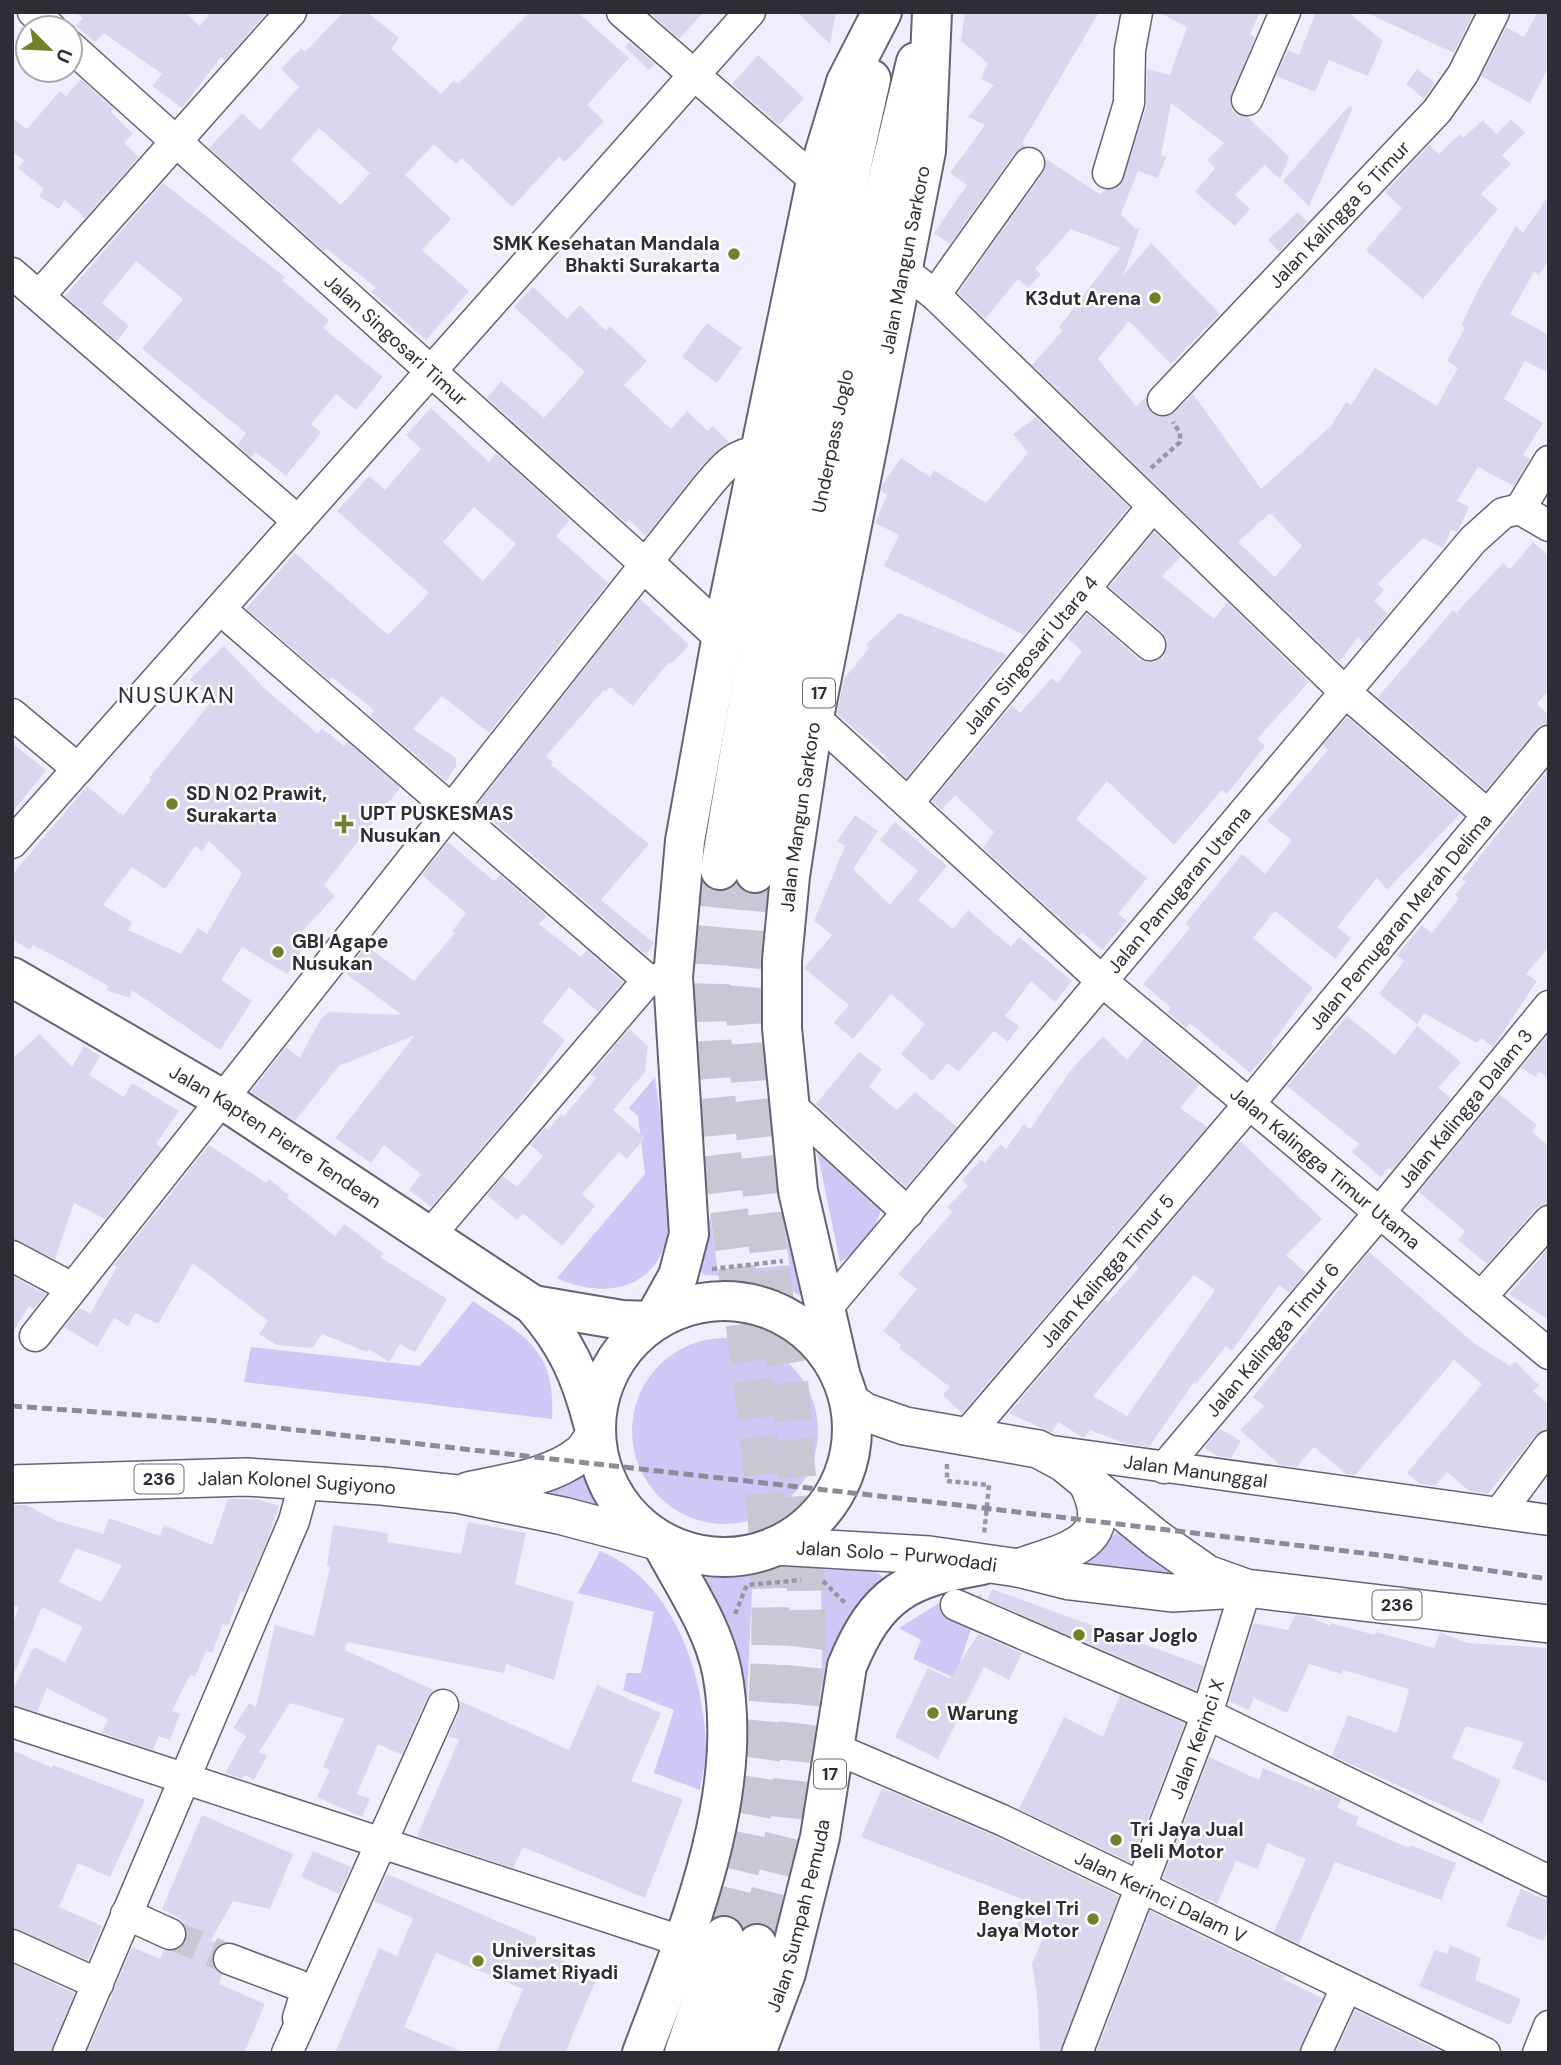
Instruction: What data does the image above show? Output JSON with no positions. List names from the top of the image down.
{
  "streets": {
    "highway": [
      "Jalan Mangun Sarkoro",
      "Underpass Joglo",
      "17",
      "Jalan Kapten Pierre Tendean",
      "Jalan Sumpah Pemuda"
    ],
    "main road": [
      "Jalan Singosari Timur",
      "Jalan Manunggal",
      "236",
      "Jalan Kolonel Sugiyono",
      "Jalan Solo - Purwodadi"
    ],
    "street": [
      "Jalan Kalingga 5 Timur",
      "Jalan Singosari Utara 4",
      "Jalan Pamugaran Utama",
      "Jalan Pemugaran Merah Delima",
      "Jalan Kalingga Dalam 3",
      "Jalan Kalingga Timur Utama",
      "Jalan Kalingga Timur 5",
      "Jalan Kalingga Timur 6",
      "Jalan Kerinci X",
      "Jalan Kerinci Dalam V"
    ]
  },
  "crossings": [
    ["Jalan Mangun Sarkoro", "Underpass Joglo"],
    ["Jalan Mangun Sarkoro", "17"],
    ["Jalan Mangun Sarkoro", "Jalan Pamugaran Utama"],
    ["Jalan Mangun Sarkoro", "Jalan Kalingga Timur Utama"],
    ["Jalan Mangun Sarkoro", "Jalan Manunggal"],
    ["Jalan Singosari Timur", "17"],
    ["Underpass Joglo", "17"],
    ["Jalan Singosari Utara 4", "Jalan Kalingga Timur Utama"],
    ["17", "Jalan Kapten Pierre Tendean"],
    ["17", "Jalan Manunggal"],
    ["17", "Jalan Kolonel Sugiyono"],
    ["17", "Jalan Solo - Purwodadi"],
    ["Jalan Pamugaran Utama", "Jalan Kalingga Timur Utama"],
    ["Jalan Pemugaran Merah Delima", "Jalan Kalingga Timur Utama"],
    ["Jalan Pemugaran Merah Delima", "Jalan Kalingga Timur 5"],
    ["Jalan Kalingga Dalam 3", "Jalan Kalingga Timur Utama"],
    ["Jalan Kalingga Dalam 3", "Jalan Kalingga Timur 6"],
    ["Jalan Kapten Pierre Tendean", "Jalan Kolonel Sugiyono"],
    ["Jalan Kalingga Timur Utama", "Jalan Kalingga Timur 5"],
    ["Jalan Kalingga Timur Utama", "Jalan Kalingga Timur 6"],
    ["Jalan Kalingga Timur 5", "Jalan Manunggal"],
    ["Jalan Kalingga Timur 6", "Jalan Manunggal"],
    ["Jalan Manunggal", "Jalan Solo - Purwodadi"],
    ["Jalan Solo - Purwodadi", "Jalan Kerinci X"],
    ["Jalan Solo - Purwodadi", "Jalan Sumpah Pemuda"],
    ["Jalan Kerinci X", "Jalan Kerinci Dalam V"],
    ["Jalan Kerinci Dalam V", "Jalan Sumpah Pemuda"]
  ],
  "districts": ["NUSUKAN"],
  "places": {
    "other": [
      "SMK Kesehatan Mandala Bhakti Surakarta",
      "K3dut Arena",
      "SD N 02 Prawit, Surakarta",
      "GBI Agape Nusukan",
      "Pasar Joglo",
      "Warung",
      "Tri Jaya Jual Beli Motor",
      "Bengkel Tri Jaya Motor",
      "Universitas Slamet Riyadi"
    ],
    "health": ["UPT PUSKESMAS Nusukan"]
  },
  "north": "bottom right"
}
